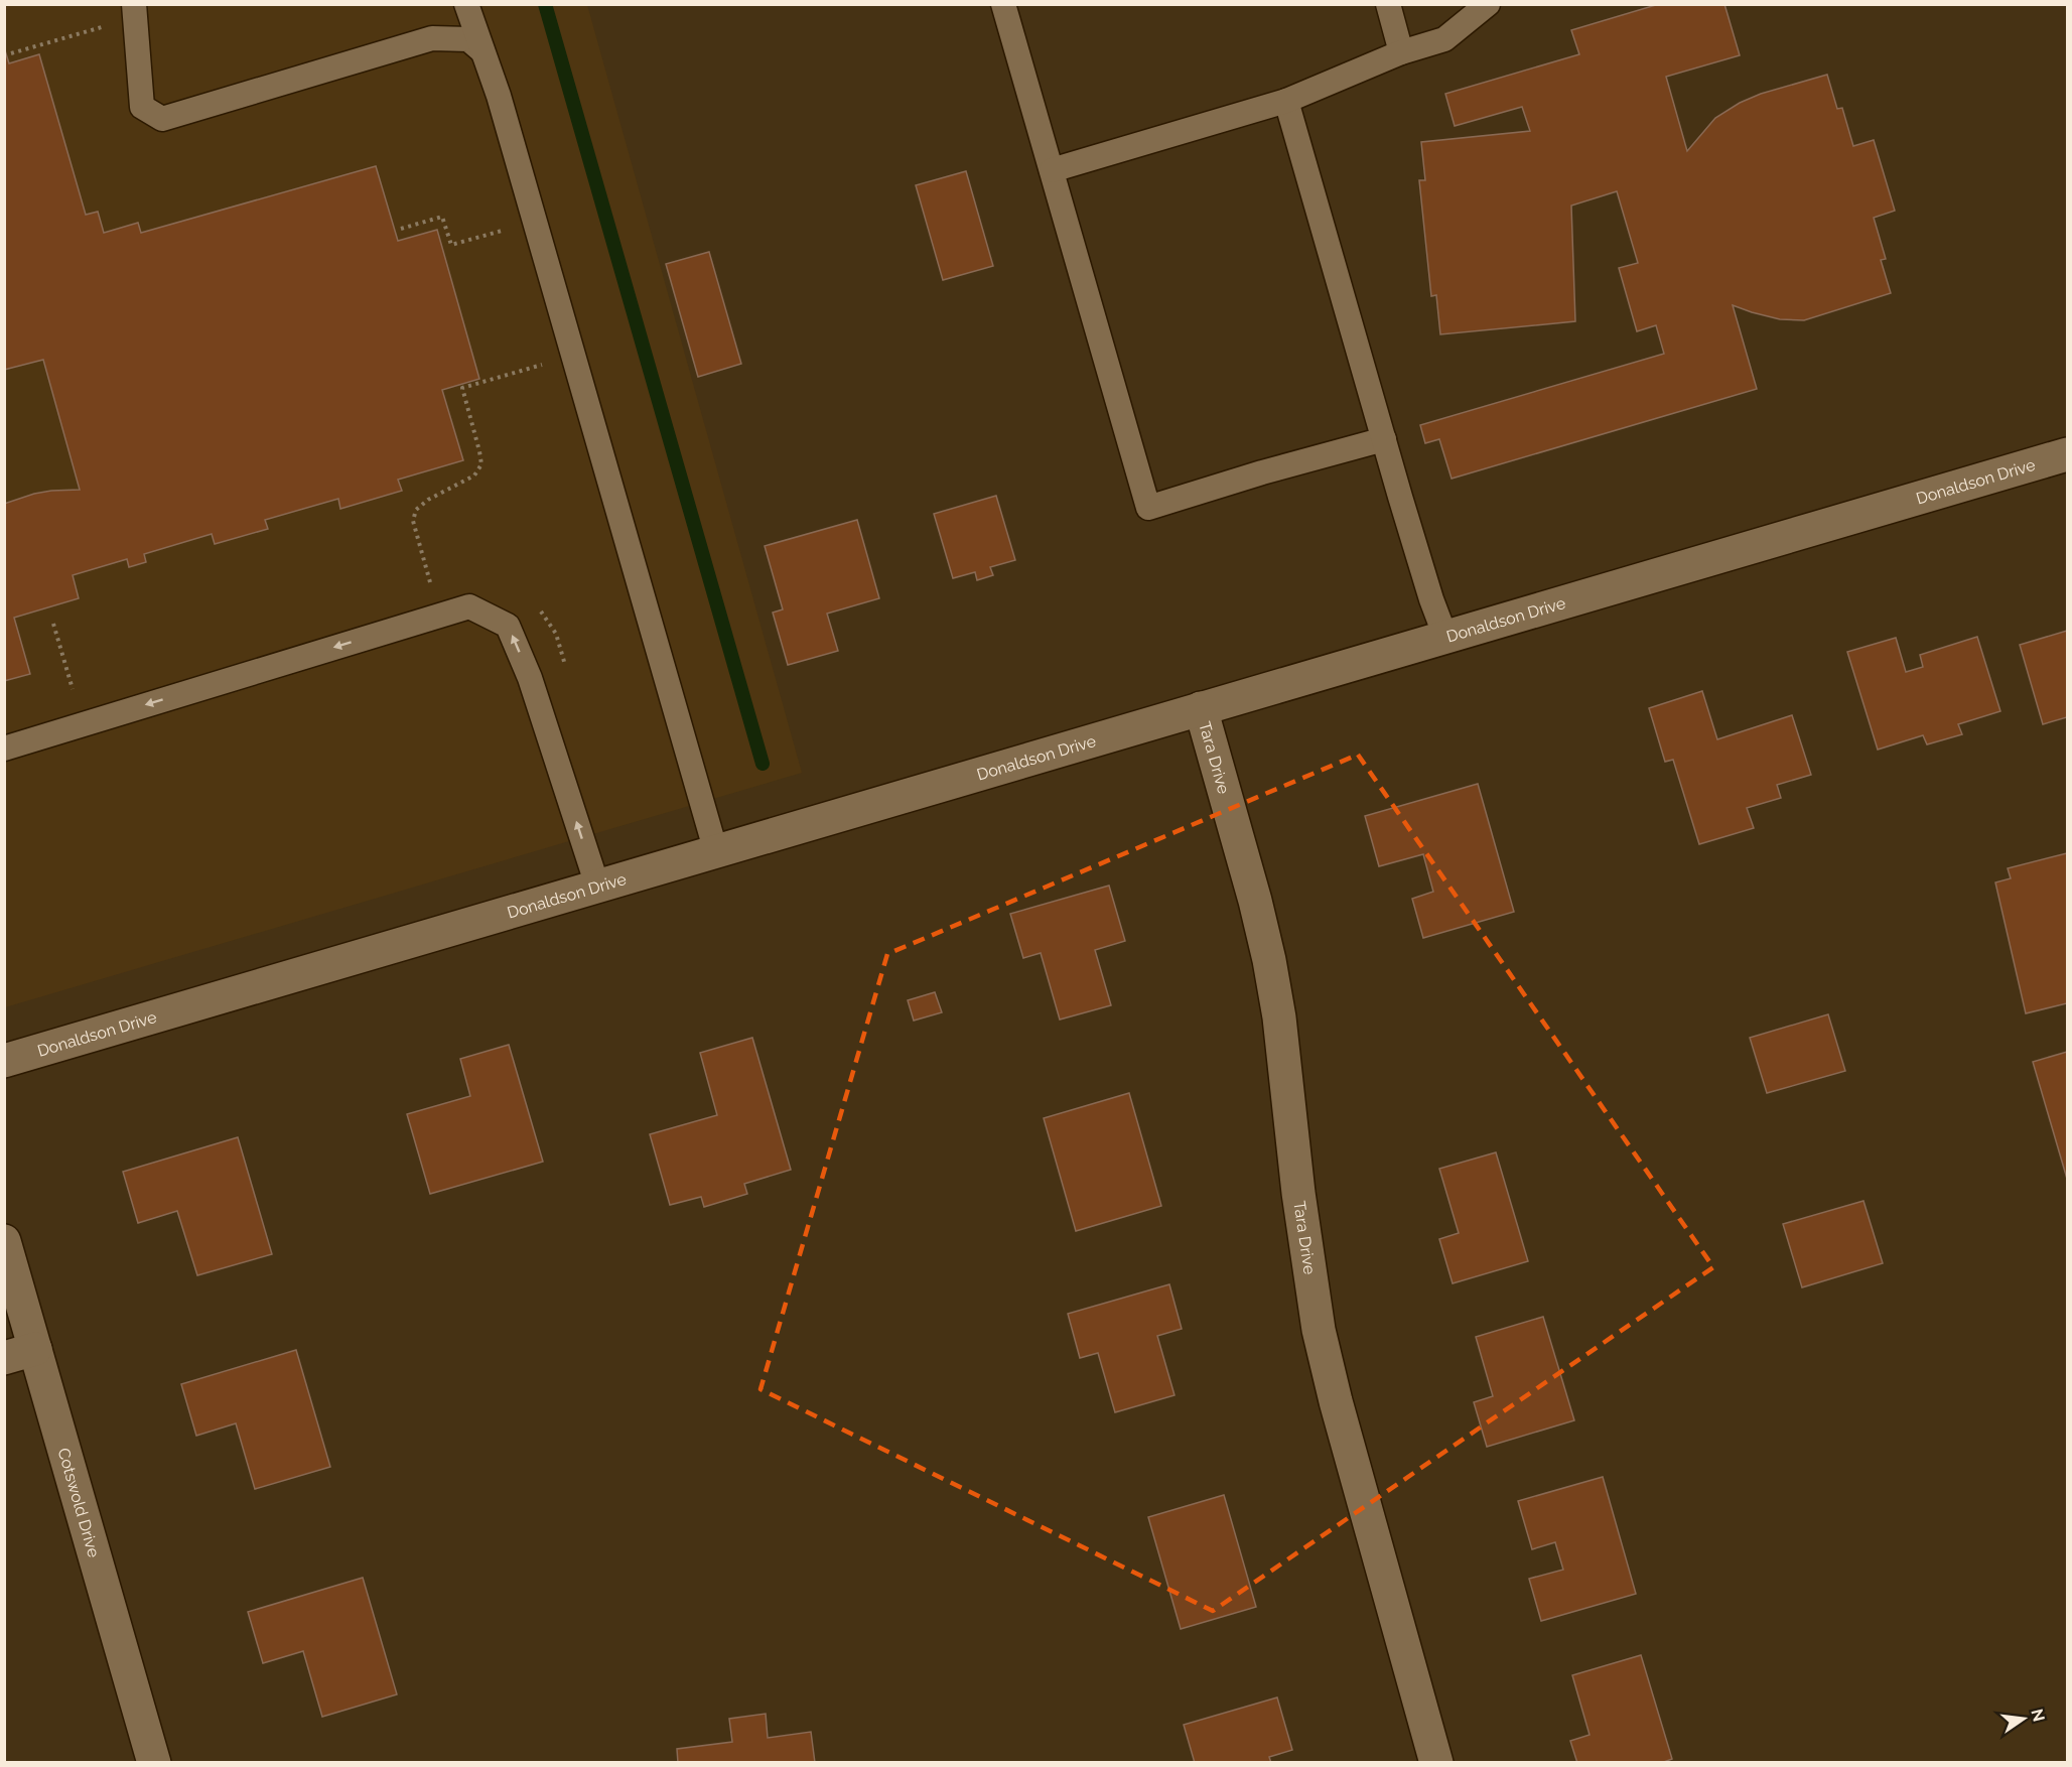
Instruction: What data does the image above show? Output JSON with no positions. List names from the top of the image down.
{
  "streets": {
    "street": ["Donaldson Drive", "Tara Drive", "Cotswold Drive"]
  },
  "crossings": [
    ["Donaldson Drive", "Tara Drive"]
  ],
  "north": "right"
}
